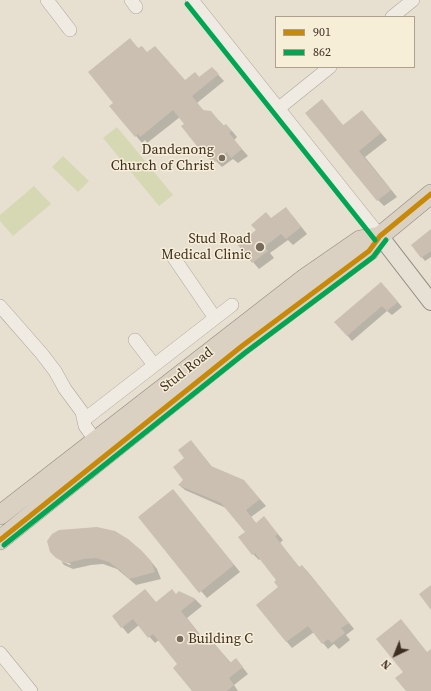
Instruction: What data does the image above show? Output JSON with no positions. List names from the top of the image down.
{
  "streets": {
    "highway": ["Stud Road"]
  },
  "places": ["Dandenong Church of Christ", "Stud Road Medical Clinic", "Building C"],
  "lines": ["transit line 862", "transit line 901"],
  "legend": ["901", "862"],
  "north": "bottom left"
}
